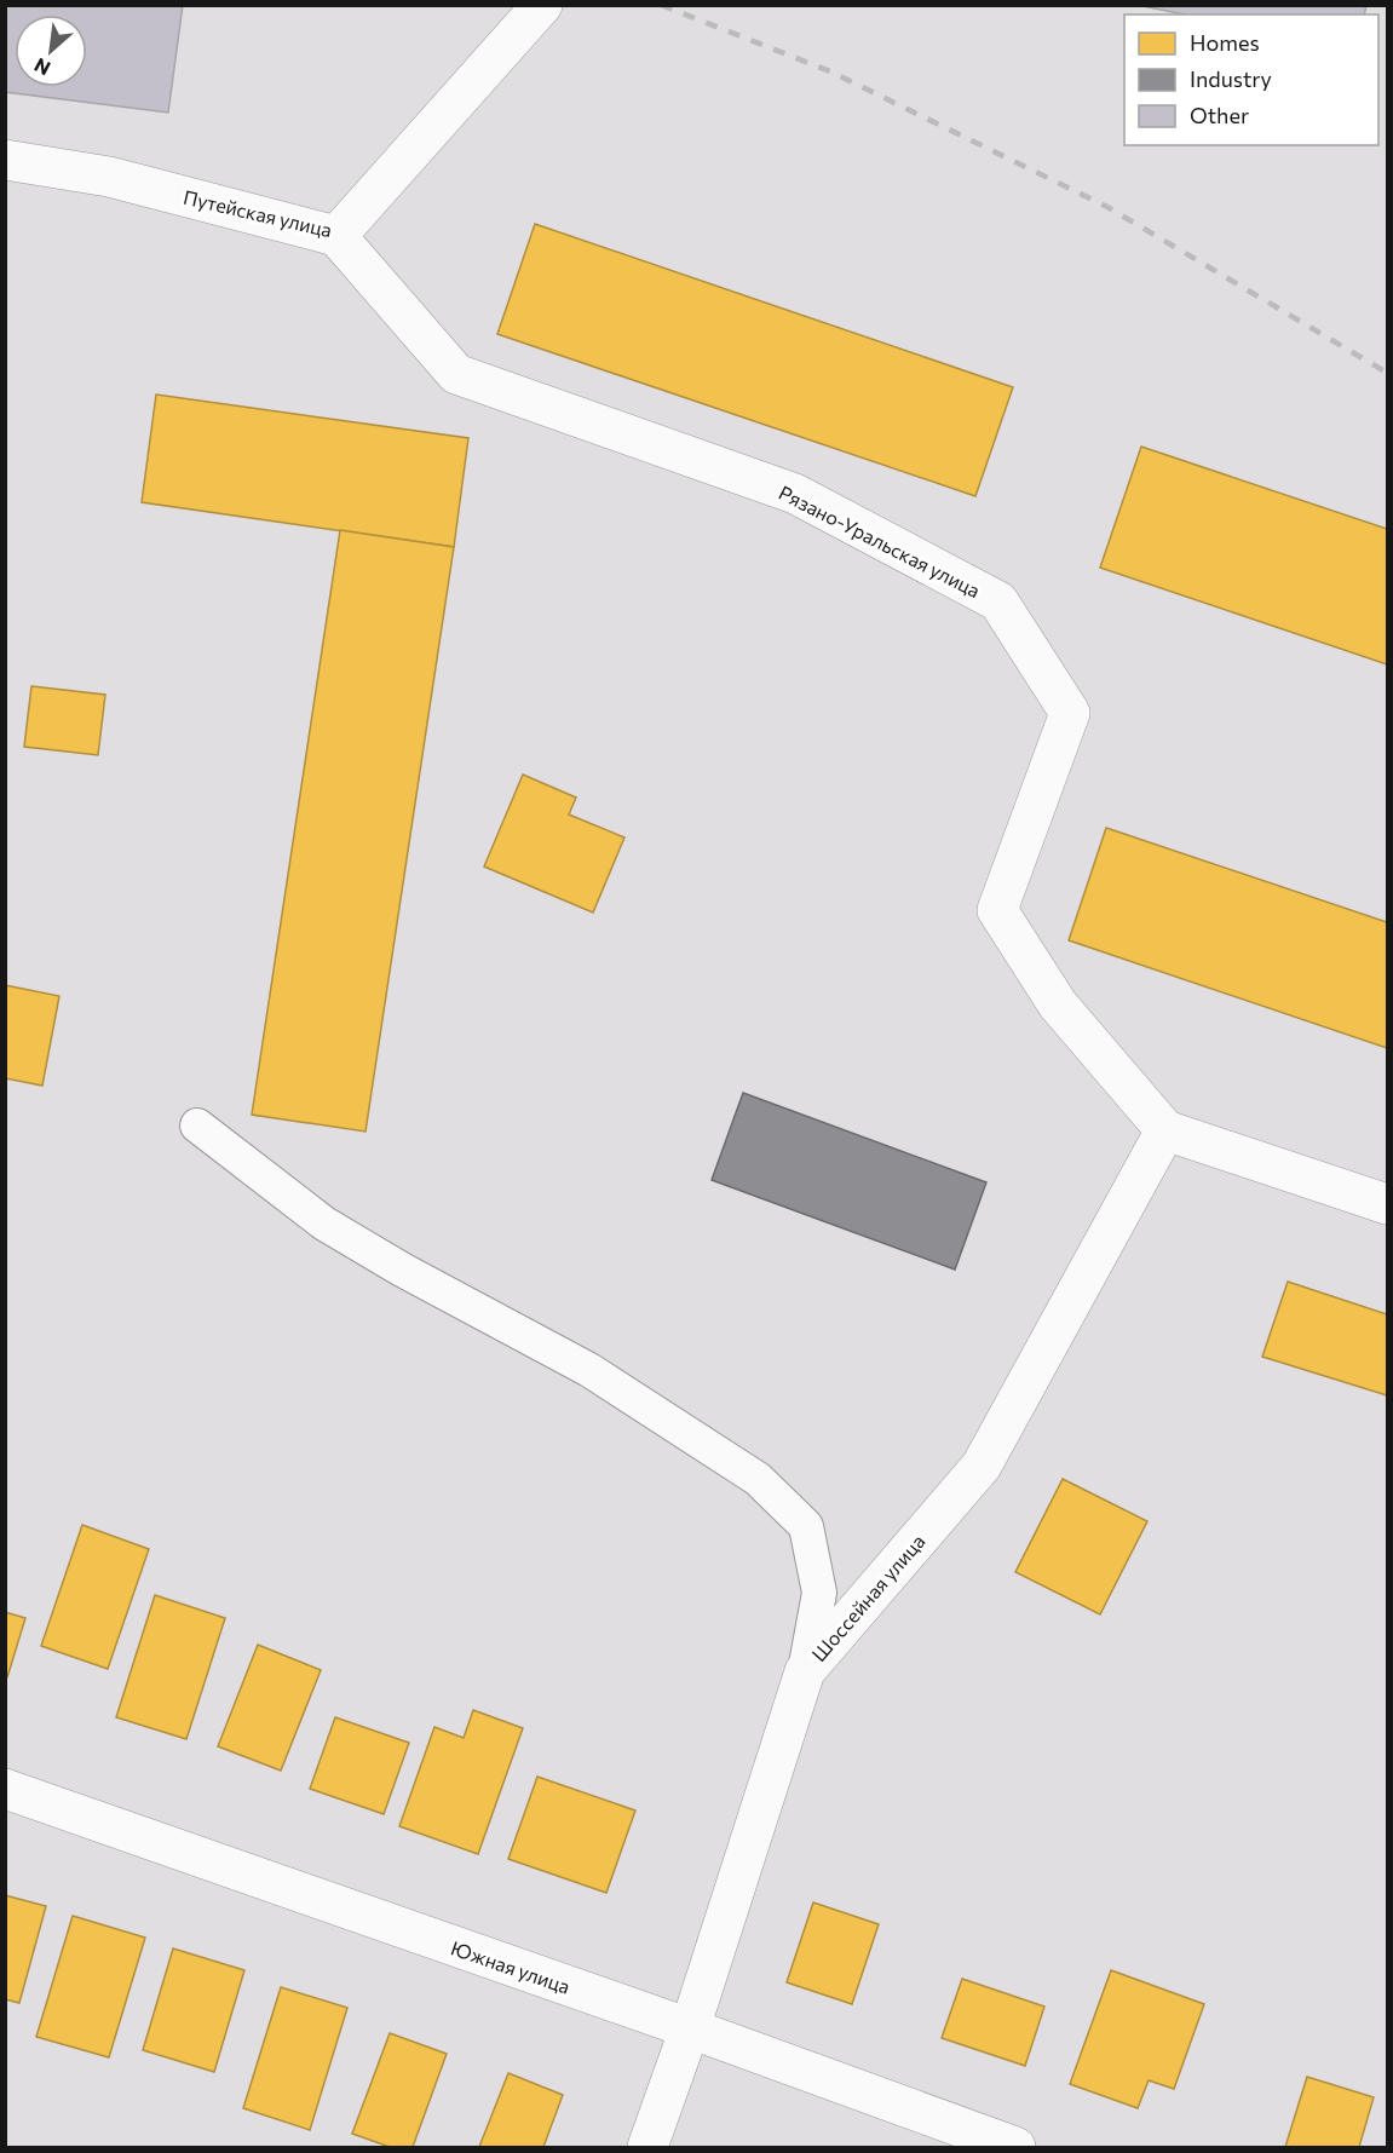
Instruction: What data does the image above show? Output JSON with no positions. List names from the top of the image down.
{
  "streets": {
    "street": [
      "Путейская улица",
      "Рязано-Уральская улица",
      "Шоссейная улица",
      "Южная улица"
    ]
  },
  "crossings": [
    ["Путейская улица", "Рязано-Уральская улица"],
    ["Рязано-Уральская улица", "Шоссейная улица"],
    ["Шоссейная улица", "Южная улица"]
  ],
  "legend": ["Homes", "Industry", "Other"],
  "north": "bottom left"
}
